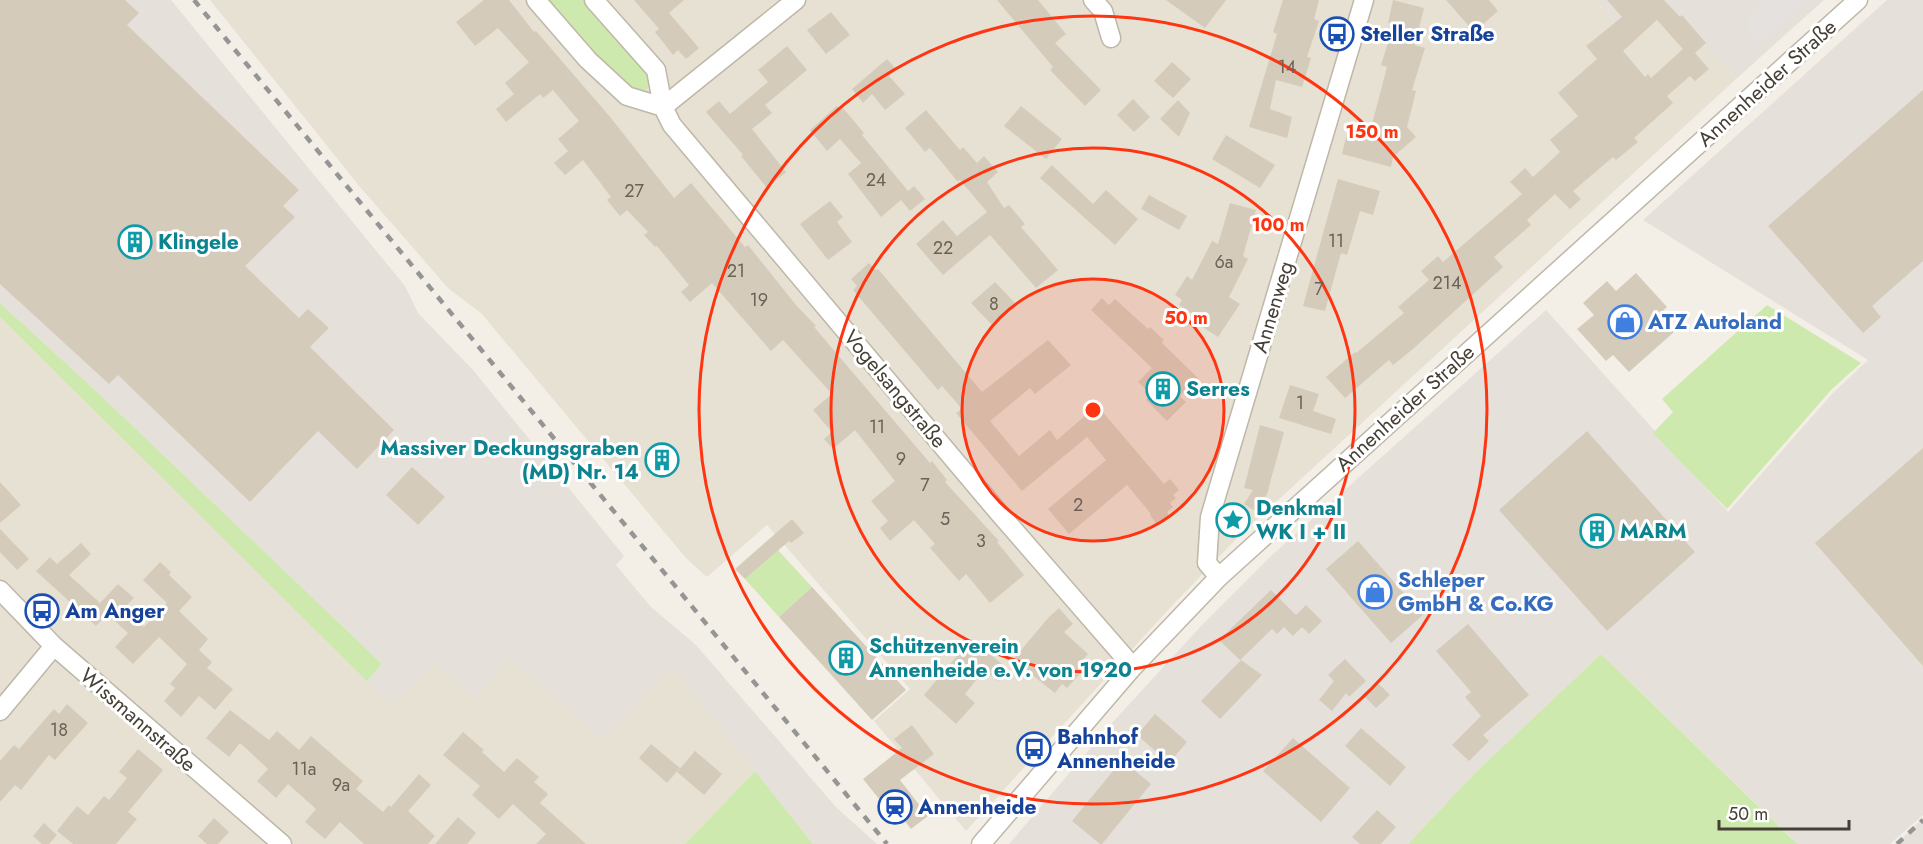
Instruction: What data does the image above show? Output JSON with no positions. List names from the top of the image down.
{
  "streets": {
    "street": [
      "Annenheider Straße",
      "Annenweg",
      "Vogelsangstraße",
      "Wissmannstraße"
    ]
  },
  "crossings": [
    ["Annenheider Straße", "Annenweg"],
    ["Annenheider Straße", "Vogelsangstraße"]
  ],
  "places": {
    "bus stop": ["Steller Straße", "Am Anger", "Bahnhof Annenheide"],
    "building": [
      "Klingele",
      "Serres",
      "Massiver Deckungsgraben (MD) Nr. 14",
      "MARM",
      "Schützenverein Annenheide e.V. von 1920"
    ],
    "shop": ["ATZ Autoland", "Schleper GmbH & Co.KG"],
    "place": ["Denkmal WK I + II"],
    "station": ["Annenheide"]
  },
  "house_numbers": [
    "14",
    "24",
    "27",
    "11",
    "22",
    "6a",
    "21",
    "214",
    "7",
    "19",
    "8",
    "1",
    "11",
    "9",
    "7",
    "2",
    "5",
    "3",
    "18",
    "11a",
    "9a"
  ],
  "scale_bar": "50 m",
  "rings": ["150 m", "100 m", "50 m"]
}
